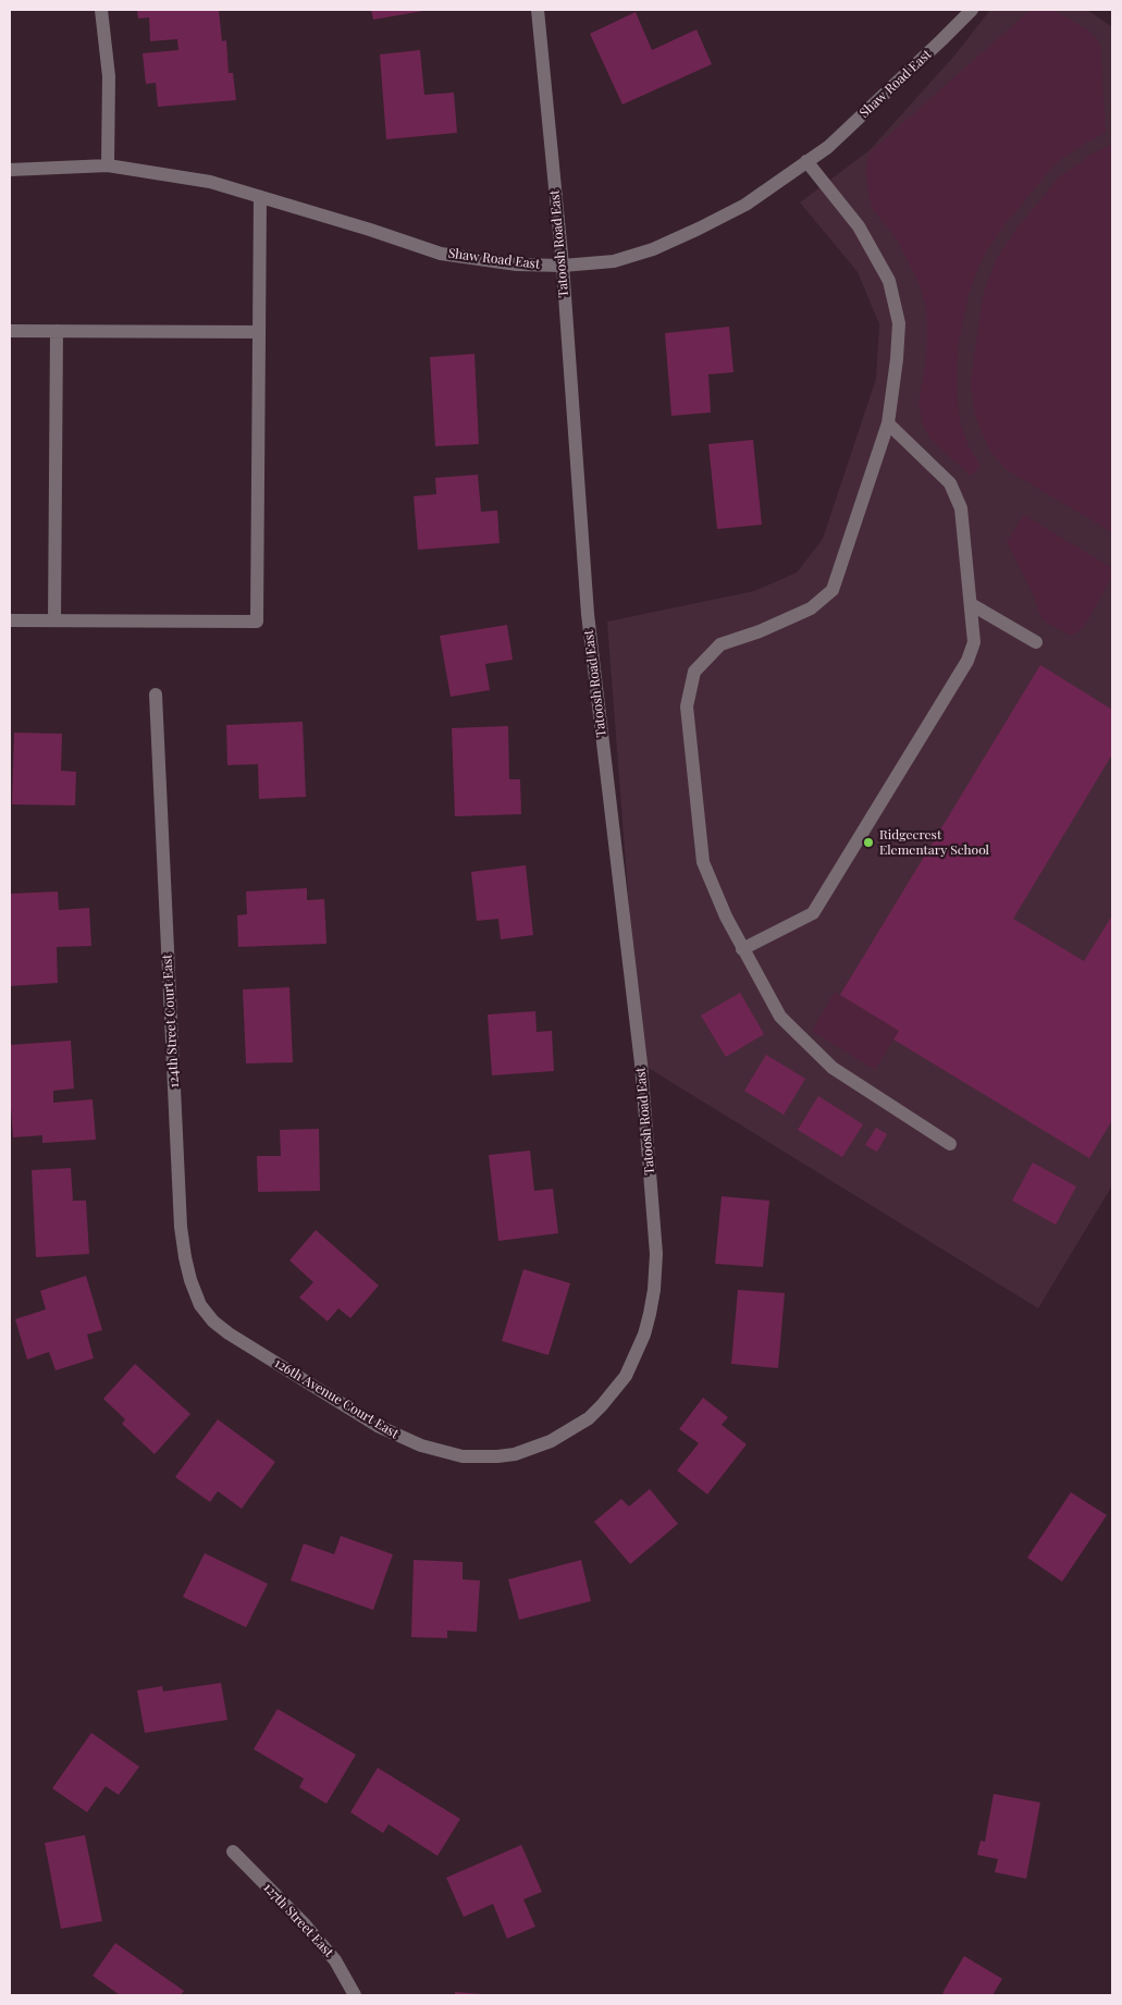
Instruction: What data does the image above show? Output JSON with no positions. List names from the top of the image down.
{
  "streets": {
    "street": [
      "Shaw Road East",
      "Tatoosh Road East",
      "124th Street Court East",
      "126th Avenue Court East",
      "127th Street East"
    ]
  },
  "crossings": [
    ["Shaw Road East", "Tatoosh Road East"],
    ["Tatoosh Road East", "126th Avenue Court East"],
    ["124th Street Court East", "126th Avenue Court East"]
  ],
  "places": ["Ridgecrest Elementary School"]
}
